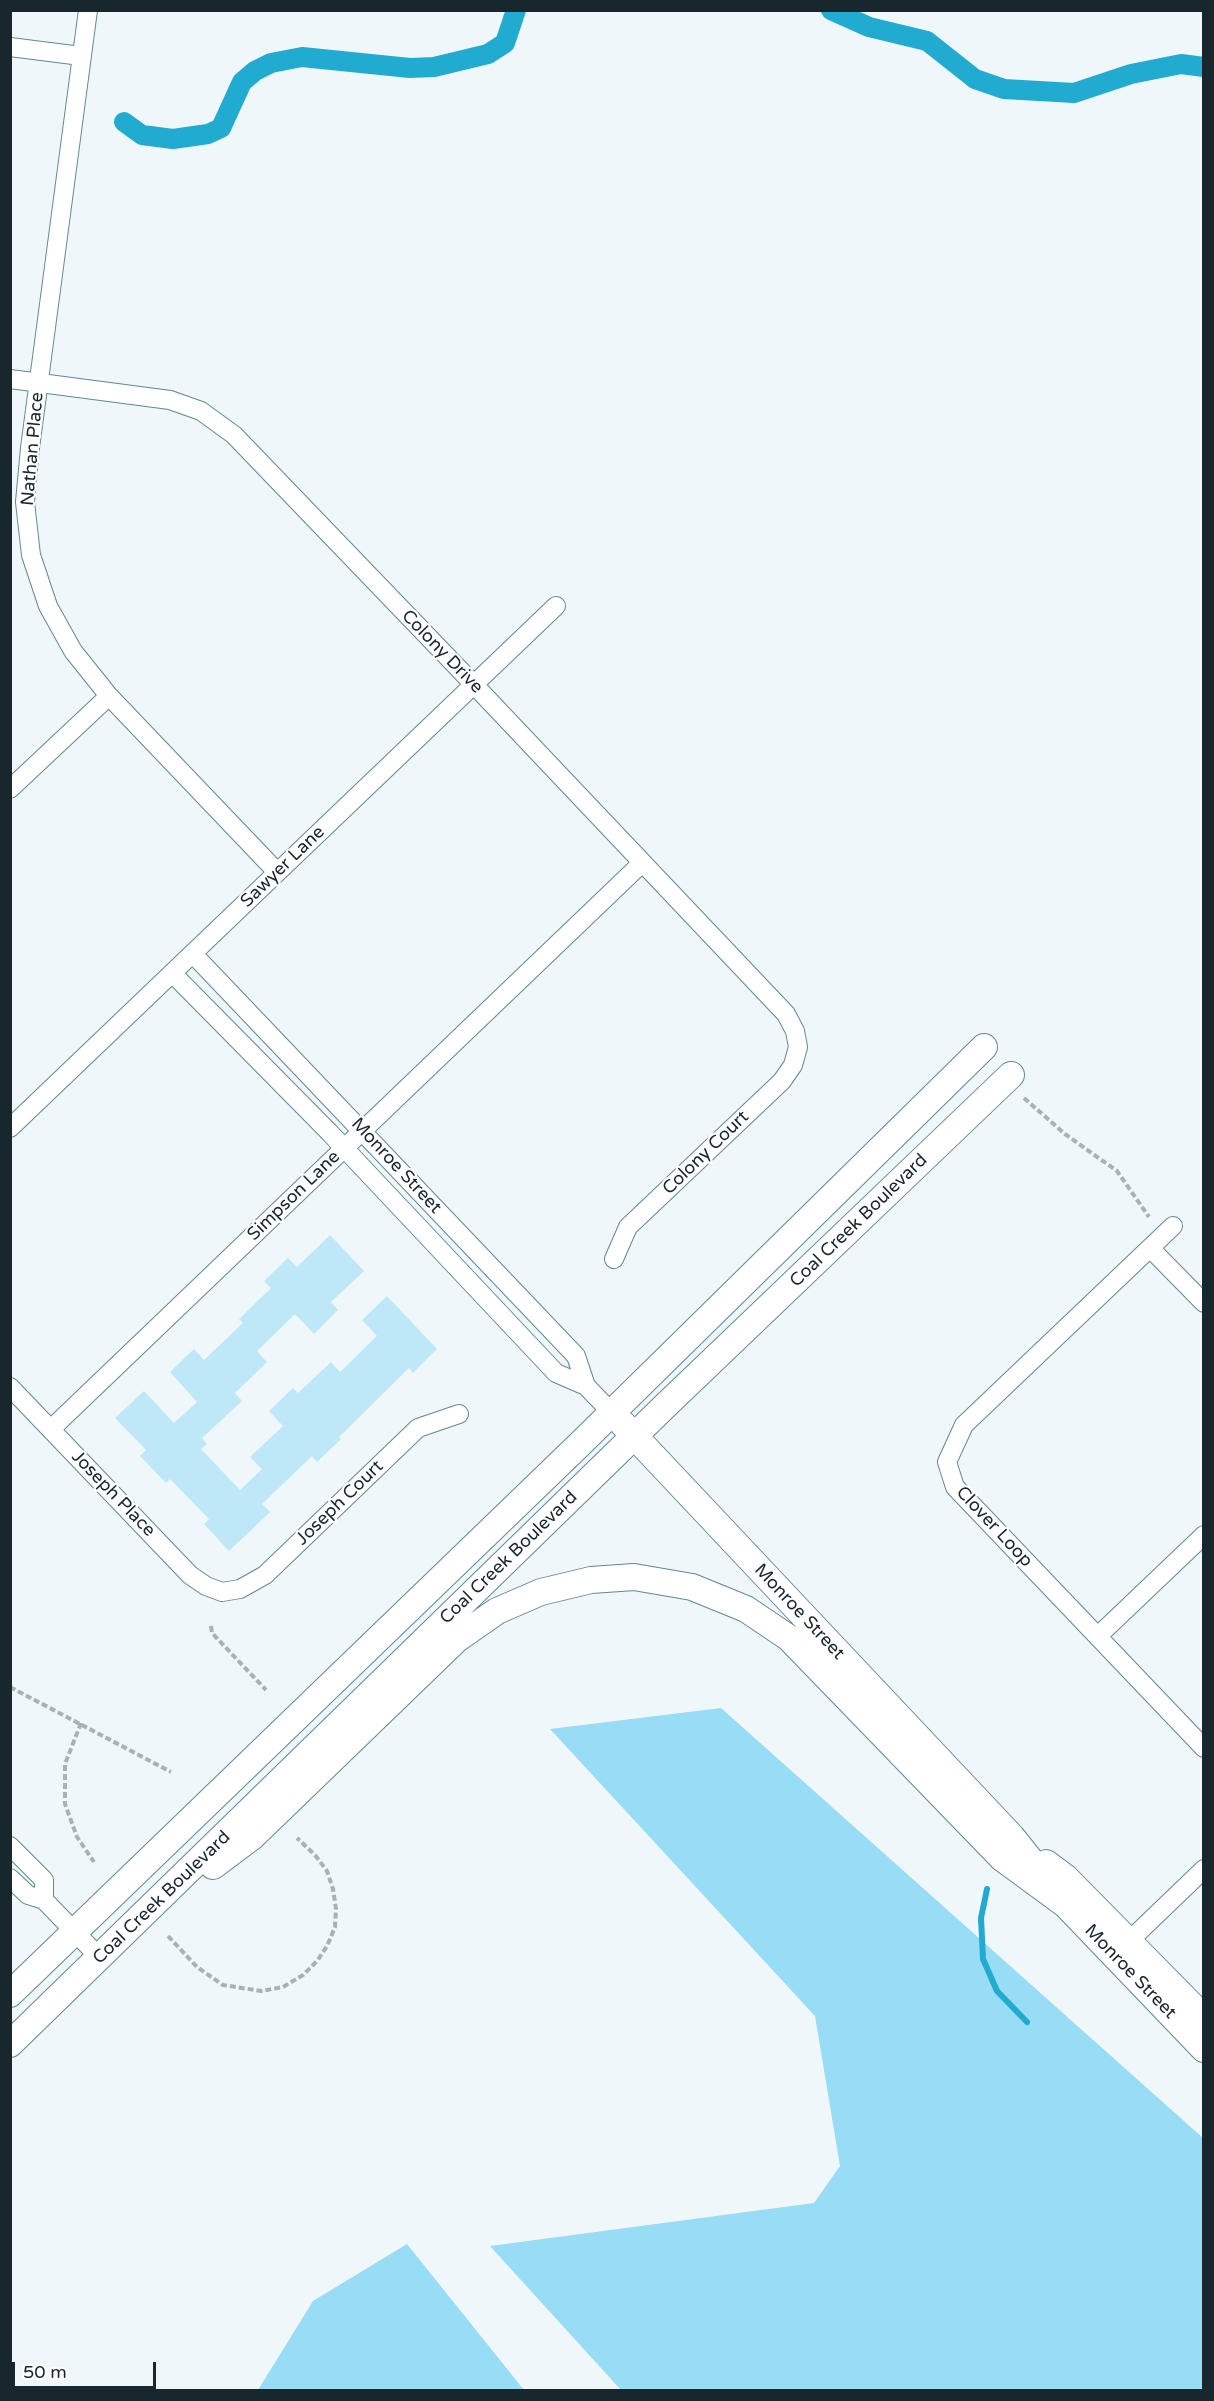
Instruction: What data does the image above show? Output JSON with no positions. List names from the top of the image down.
{
  "streets": {
    "main road": ["Monroe Street", "Coal Creek Boulevard"],
    "street": [
      "Nathan Place",
      "Colony Drive",
      "Sawyer Lane",
      "Colony Court",
      "Simpson Lane",
      "Joseph Place",
      "Joseph Court",
      "Clover Loop"
    ]
  },
  "crossings": [
    ["Nathan Place", "Colony Drive"],
    ["Nathan Place", "Sawyer Lane"],
    ["Colony Drive", "Sawyer Lane"],
    ["Colony Drive", "Colony Court"],
    ["Colony Drive", "Simpson Lane"],
    ["Sawyer Lane", "Monroe Street"],
    ["Monroe Street", "Simpson Lane"],
    ["Monroe Street", "Coal Creek Boulevard"],
    ["Simpson Lane", "Joseph Place"],
    ["Joseph Place", "Joseph Court"]
  ],
  "scale_bar": "50 m"
}
